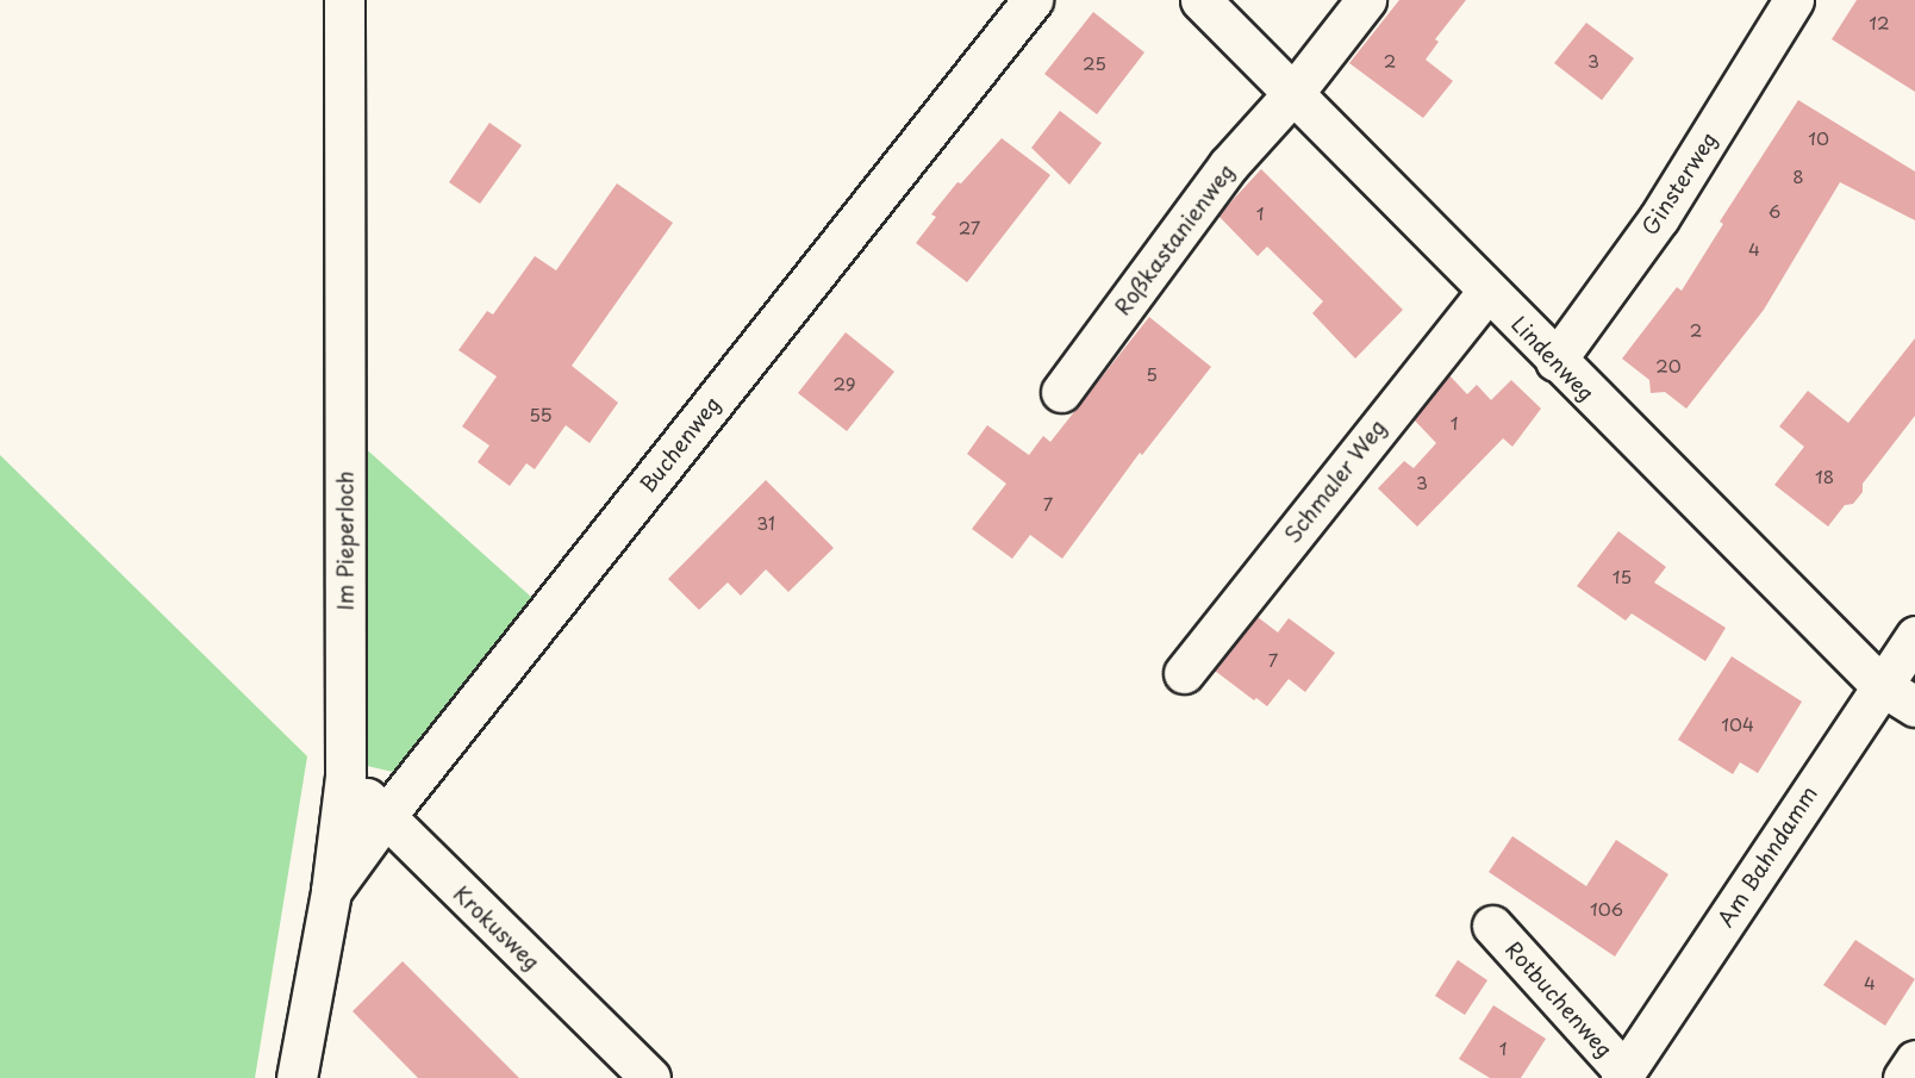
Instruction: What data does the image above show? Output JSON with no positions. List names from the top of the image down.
{
  "streets": {
    "street": [
      "Ginsterweg",
      "Roßkastanienweg",
      "Lindenweg",
      "Buchenweg",
      "Schmaler Weg",
      "Im Pieperloch",
      "Am Bahndamm",
      "Krokusweg",
      "Rotbuchenweg"
    ]
  },
  "crossings": [
    ["Ginsterweg", "Lindenweg"],
    ["Roßkastanienweg", "Lindenweg"],
    ["Lindenweg", "Schmaler Weg"],
    ["Lindenweg", "Am Bahndamm"],
    ["Buchenweg", "Im Pieperloch"],
    ["Buchenweg", "Krokusweg"],
    ["Im Pieperloch", "Krokusweg"],
    ["Am Bahndamm", "Rotbuchenweg"]
  ],
  "house_numbers": [
    "12",
    "2",
    "3",
    "25",
    "10",
    "8",
    "6",
    "1",
    "27",
    "4",
    "2",
    "20",
    "5",
    "29",
    "55",
    "1",
    "18",
    "3",
    "7",
    "31",
    "15",
    "7",
    "104",
    "106",
    "4",
    "1"
  ]
}
